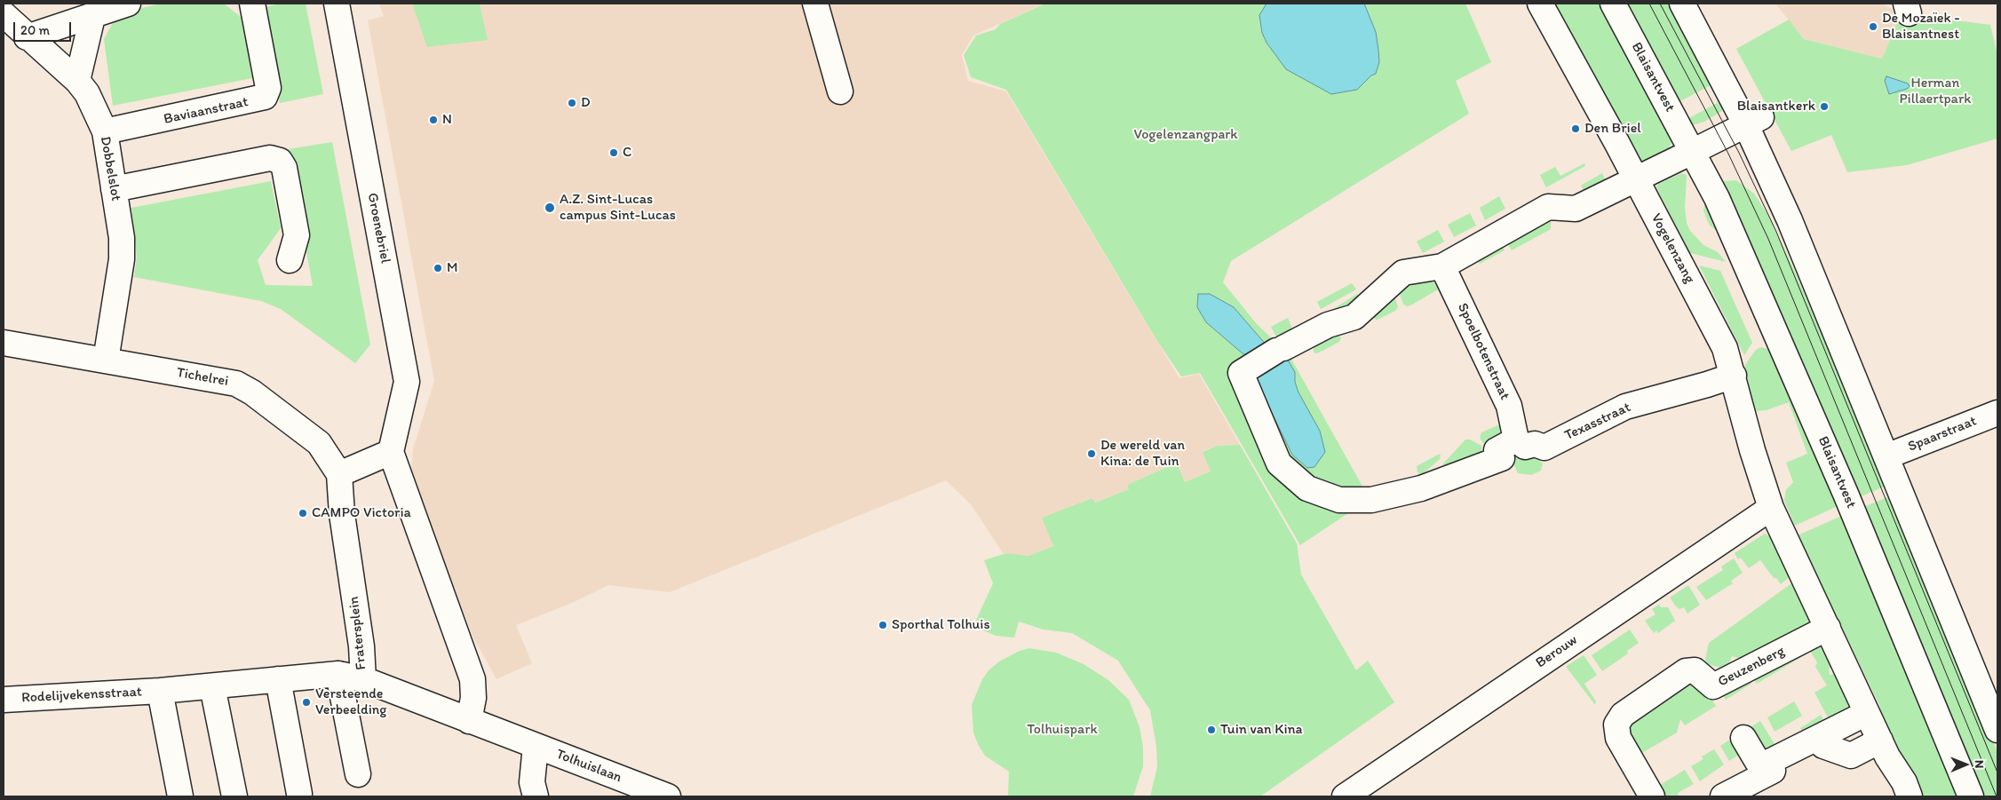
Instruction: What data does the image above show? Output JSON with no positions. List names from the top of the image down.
{
  "streets": {
    "street": [
      "Blaisantvest",
      "Baviaanstraat",
      "Dobbelslot",
      "Groenebriel",
      "Vogelenzang",
      "Spoelbotenstraat",
      "Tichelrei",
      "Texasstraat",
      "Spaarstraat",
      "Fratersplein",
      "Berouw",
      "Geuzenberg",
      "Rodelijvekensstraat",
      "Tolhuislaan"
    ]
  },
  "crossings": [
    ["Baviaanstraat", "Dobbelslot"],
    ["Dobbelslot", "Tichelrei"],
    ["Vogelenzang", "Texasstraat"],
    ["Vogelenzang", "Berouw"],
    ["Spoelbotenstraat", "Texasstraat"],
    ["Tichelrei", "Fratersplein"],
    ["Fratersplein", "Rodelijvekensstraat"],
    ["Fratersplein", "Tolhuislaan"]
  ],
  "parks": ["Herman Pillaertpark", "Vogelenzangpark", "Tolhuispark"],
  "places": [
    "De Mozaïek - Blaisantnest",
    "D",
    "Blaisantkerk",
    "N",
    "Den Briel",
    "C",
    "A.Z. Sint-Lucas campus Sint-Lucas",
    "M",
    "De wereld van Kina: de Tuin",
    "CAMPO Victoria",
    "Sporthal Tolhuis",
    "Versteende Verbeelding",
    "Tuin van Kina"
  ],
  "scale_bar": "20 m",
  "north": "right"
}
